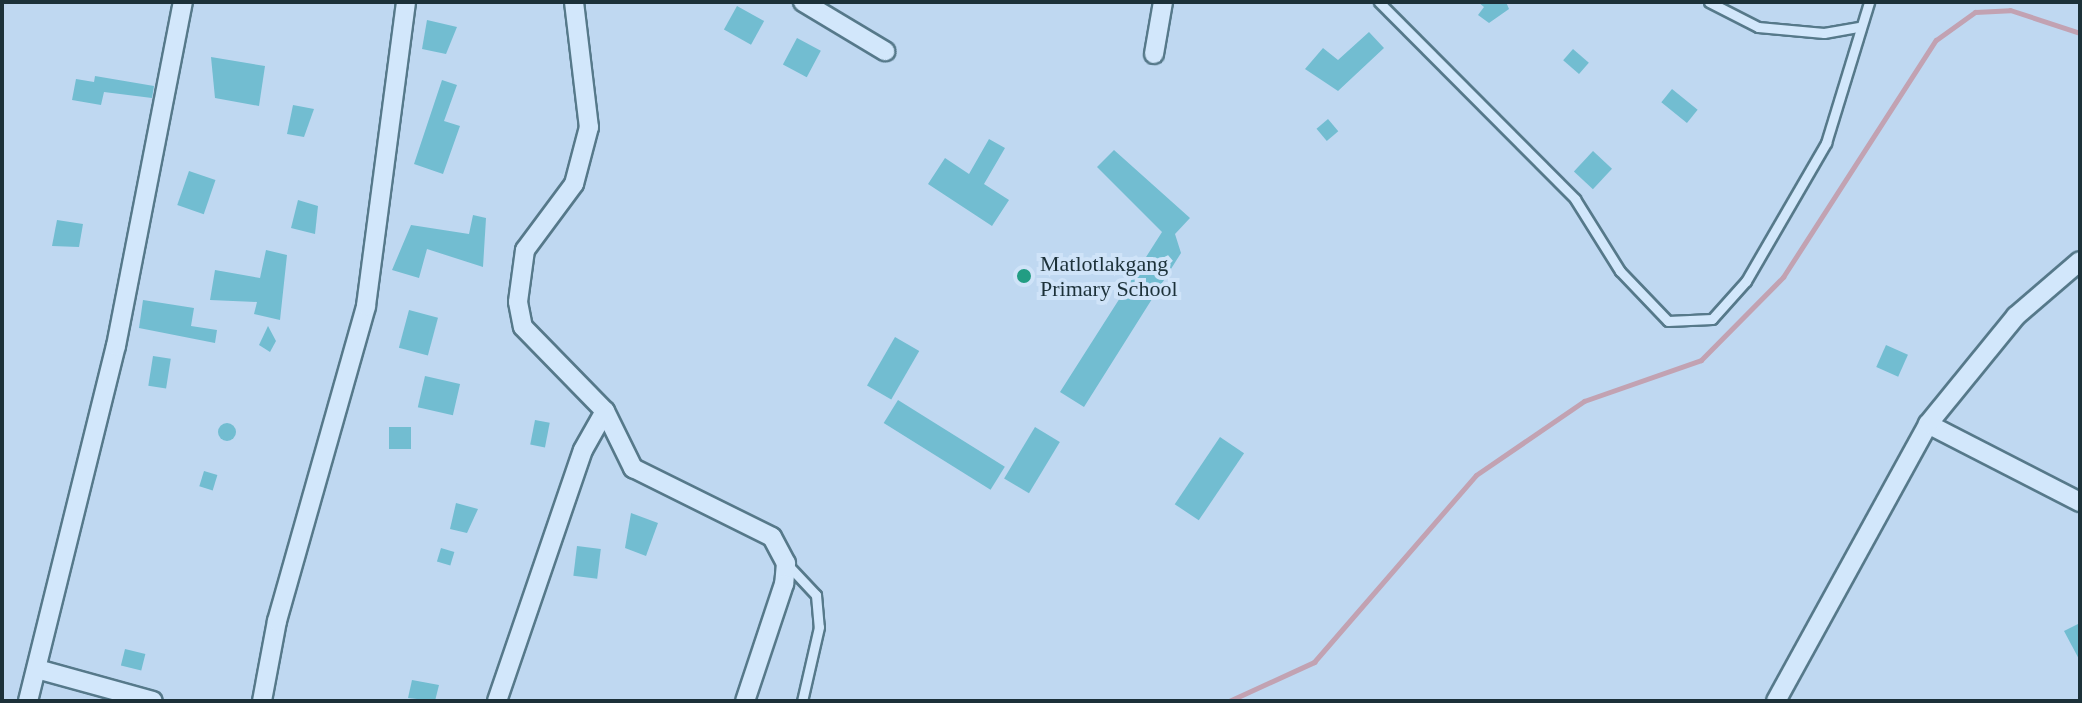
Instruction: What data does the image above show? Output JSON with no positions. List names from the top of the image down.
{
  "places": ["Matlotlakgang Primary School"]
}
